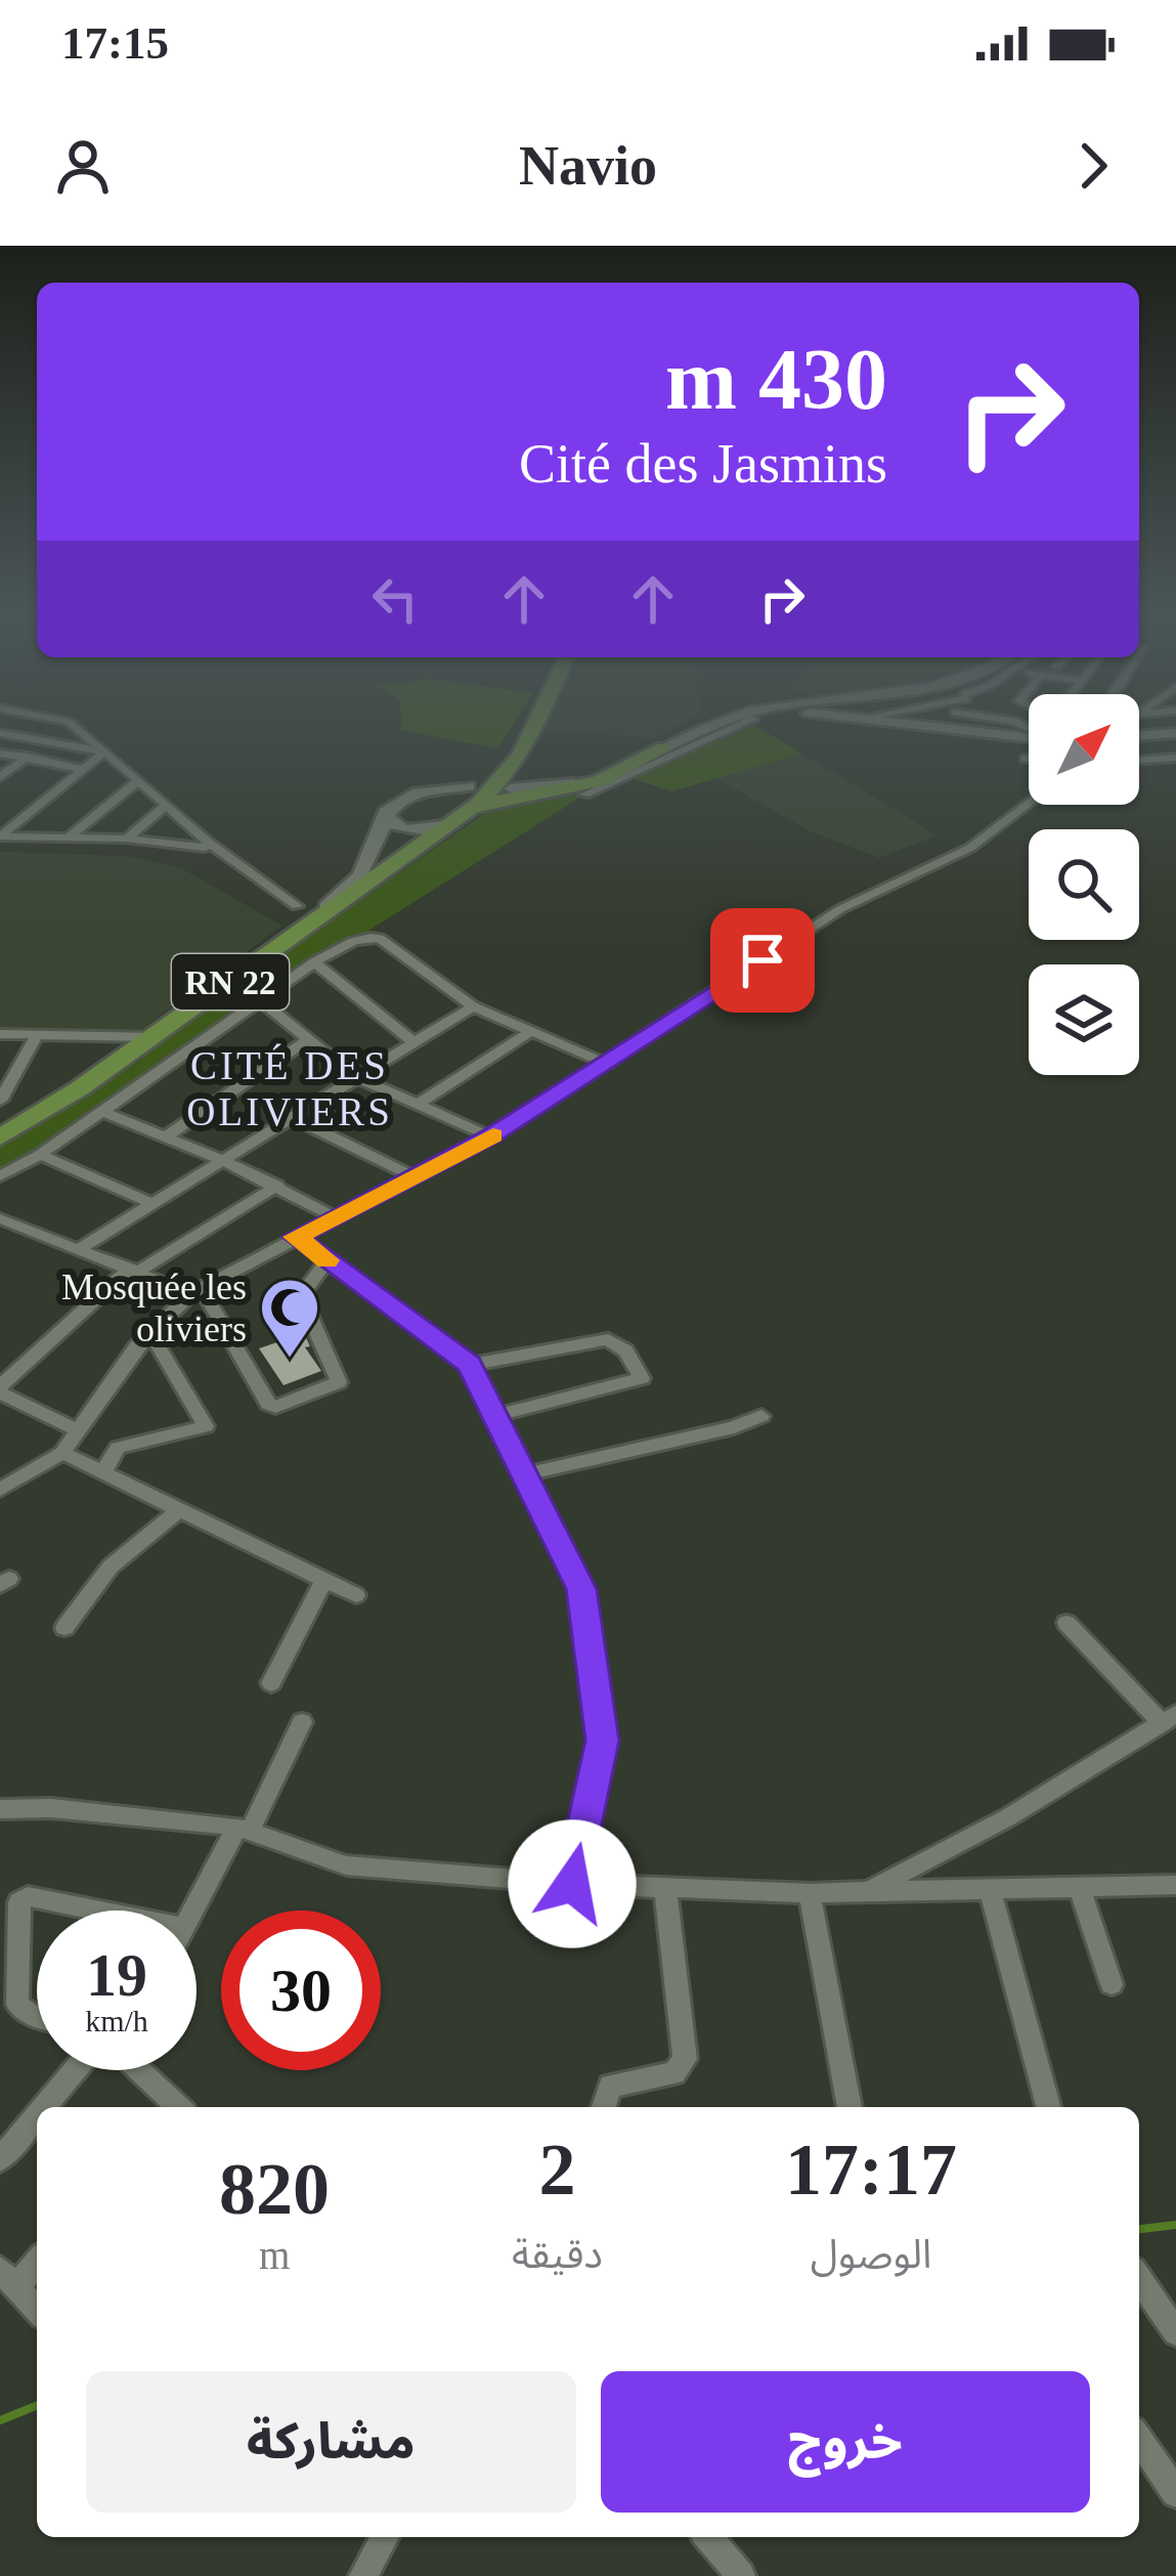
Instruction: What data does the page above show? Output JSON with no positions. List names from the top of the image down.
{
  "streets": {
    "main road": ["RN 22"]
  },
  "districts": ["CITÉ DES OLIVIERS"],
  "places": {
    "mosque": ["Mosquée les oliviers"]
  },
  "north": "top right",
  "page": {
    "status": "17:15",
    "header": "Navio",
    "turn": ["430 m", "Cité des Jasmins"],
    "speed": "19 km/h",
    "limit": "30",
    "eta": [
      "17:17",
      "الوصول",
      "2",
      "دقيقة",
      "820",
      "m"
    ],
    "buttons": ["خروج", "مشاركة"]
  }
}
